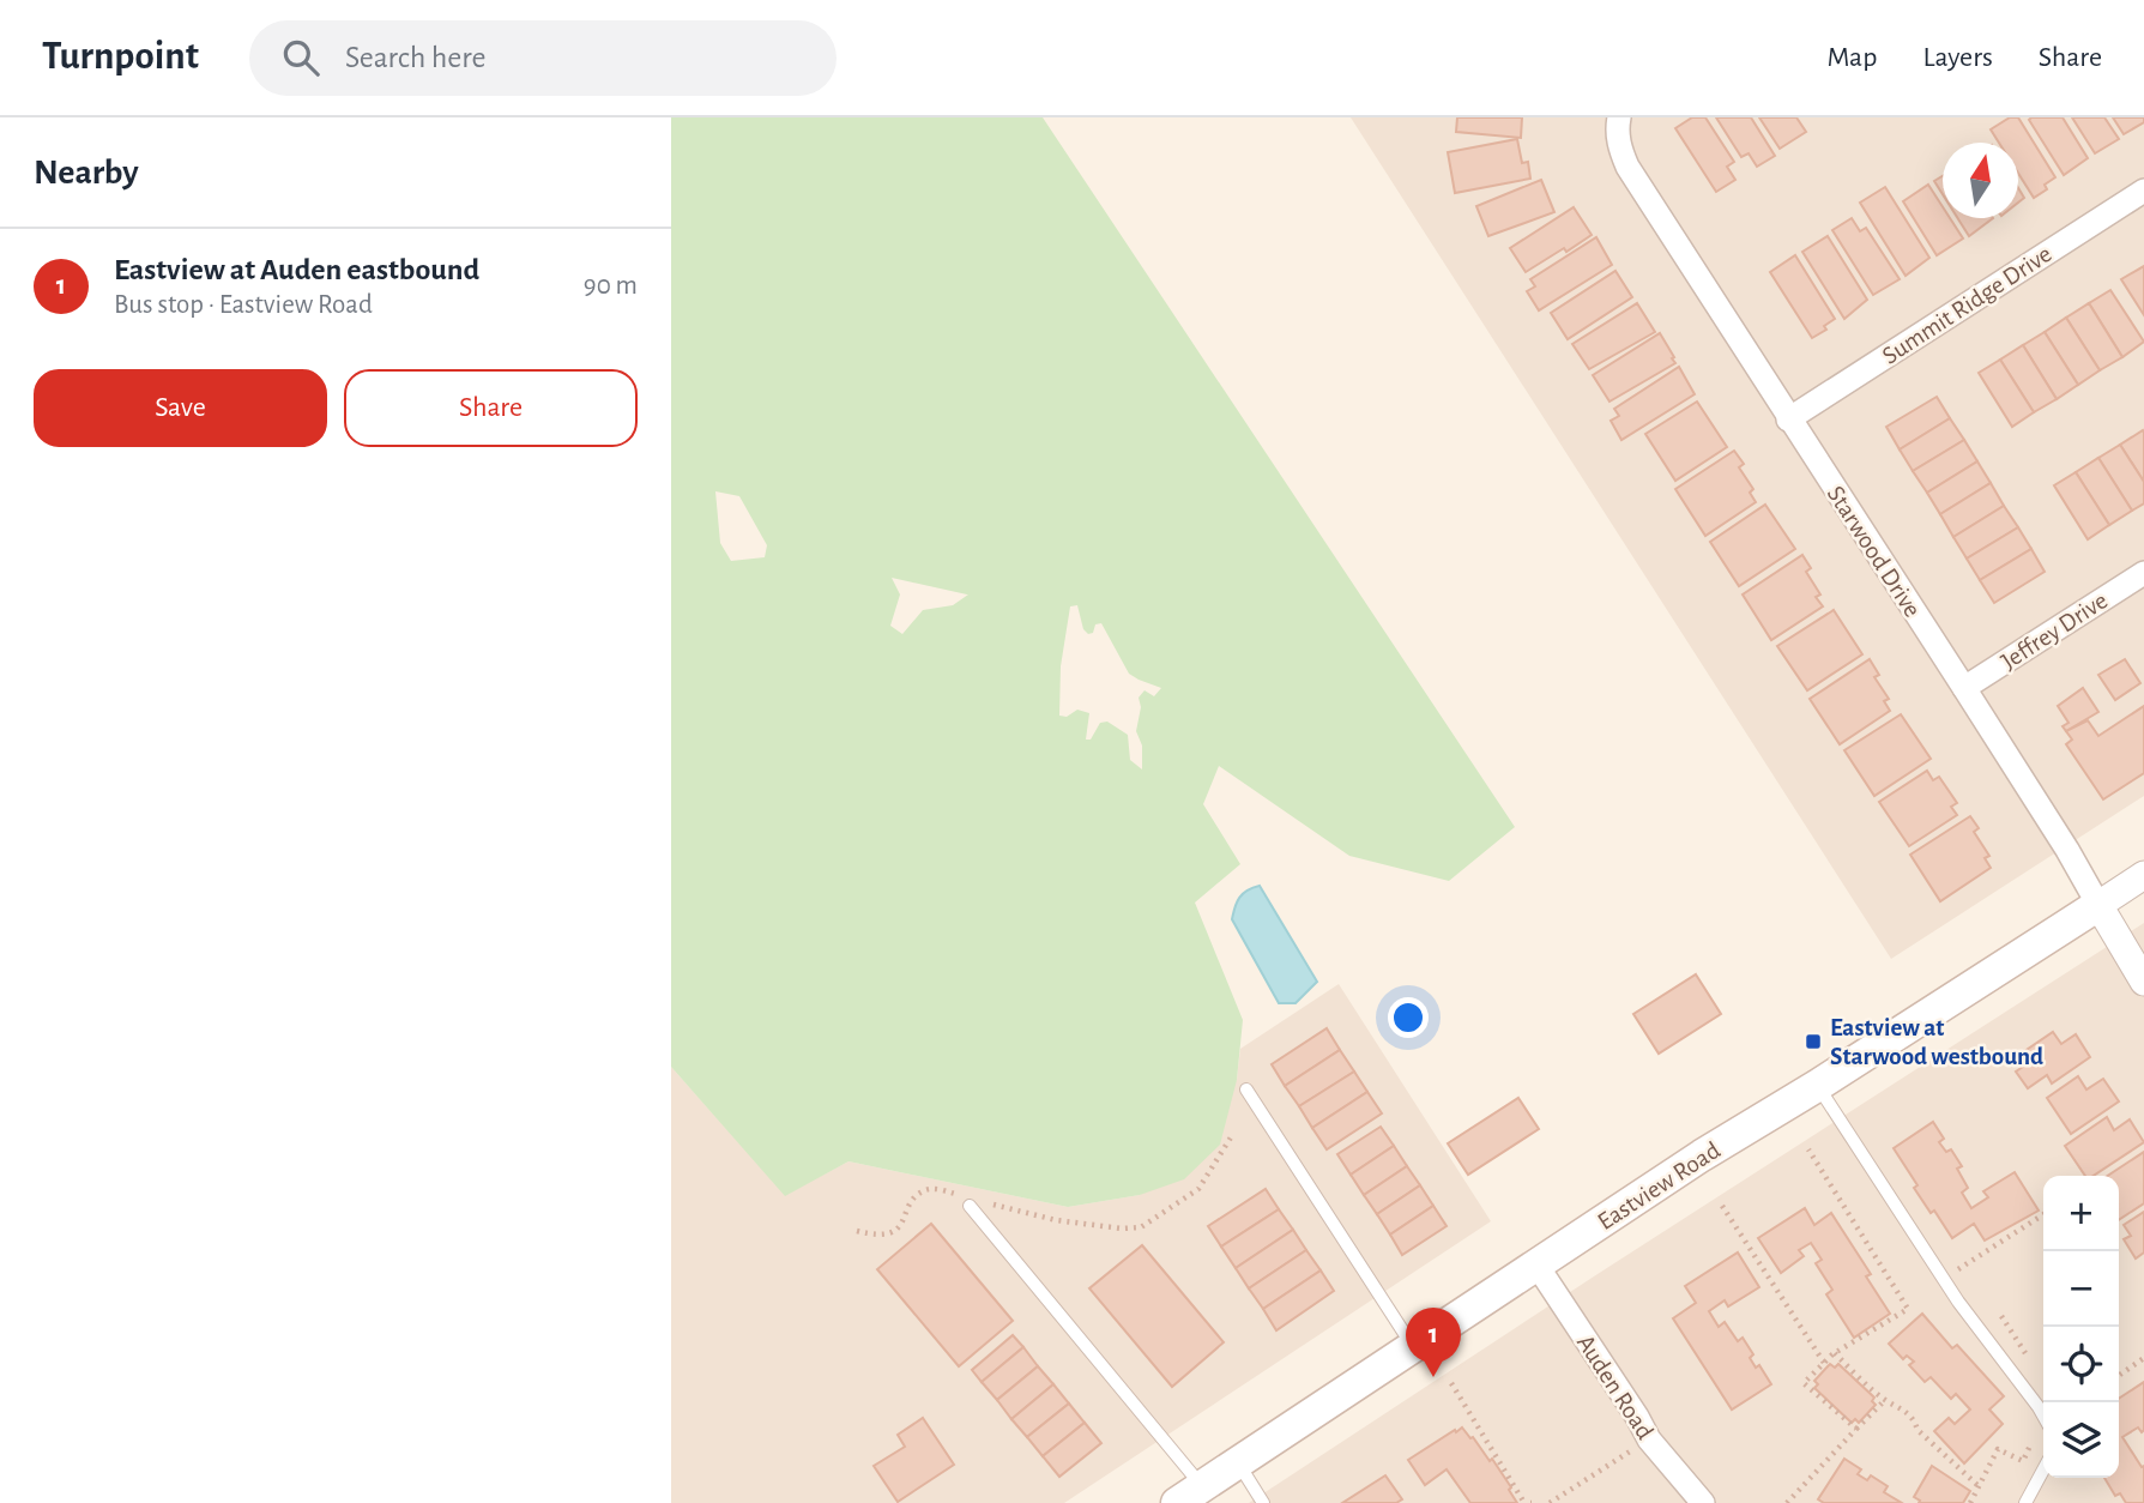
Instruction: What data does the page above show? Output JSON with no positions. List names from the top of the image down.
{
  "streets": {
    "main road": ["Eastview Road"],
    "street": [
      "Summit Ridge Drive",
      "Starwood Drive",
      "Jeffrey Drive",
      "Auden Road"
    ]
  },
  "crossings": [
    ["Summit Ridge Drive", "Starwood Drive"],
    ["Starwood Drive", "Jeffrey Drive"],
    ["Starwood Drive", "Eastview Road"],
    ["Eastview Road", "Auden Road"]
  ],
  "places": {
    "transit": ["Eastview at Starwood westbound"]
  },
  "north": "top",
  "page": {
    "header": "Turnpoint",
    "search": "Search here",
    "nav": ["Map", "Layers", "Share"],
    "heading": "Nearby",
    "list": [
      {
        "mark": "1",
        "name": "Eastview at Auden eastbound",
        "note": "Bus stop · Eastview Road",
        "value": "90 m"
      }
    ],
    "buttons": ["Save", "Share"],
    "map_buttons": ["+", "−"],
    "pins": "1"
  }
}
